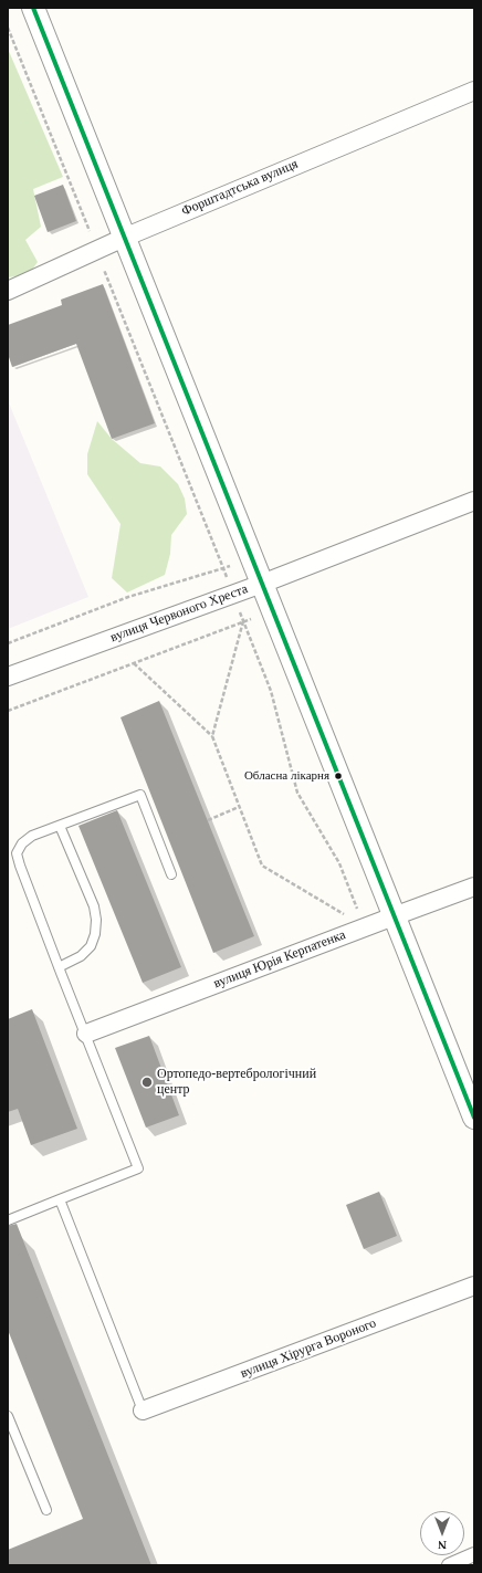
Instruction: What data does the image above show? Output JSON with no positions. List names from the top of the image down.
{
  "streets": {
    "street": [
      "Форштадтська вулиця",
      "вулиця Червоного Хреста",
      "вулиця Юрія Керпатенка",
      "вулиця Хірурга Вороного"
    ]
  },
  "places": ["Обласна лікарня", "Ортопедо-вертебрологічний центр"],
  "north": "bottom"
}
